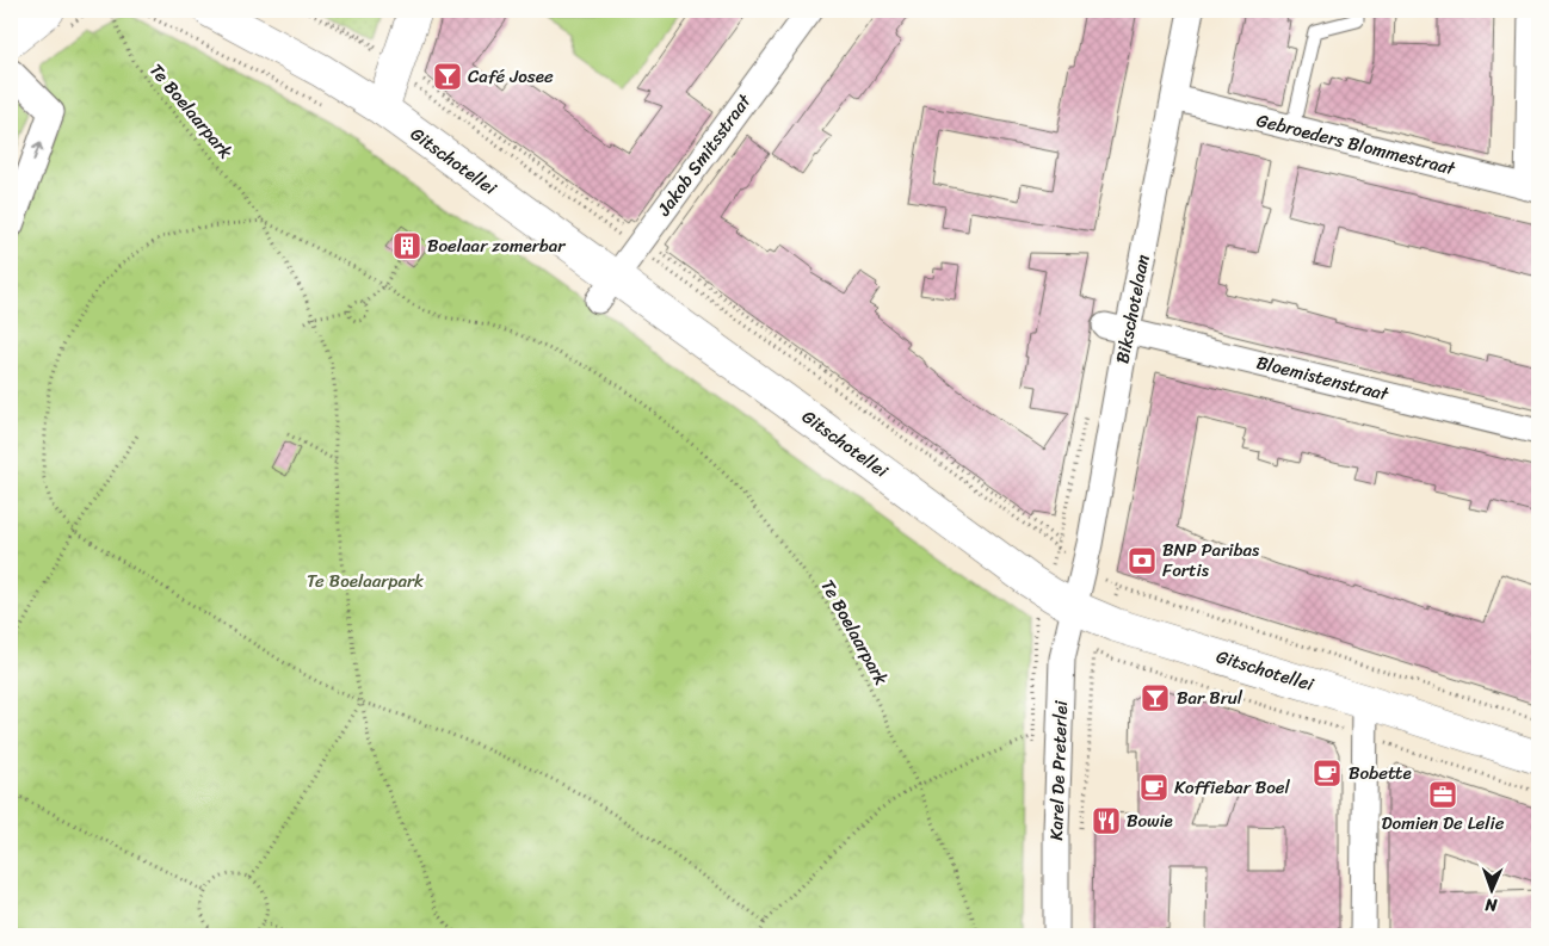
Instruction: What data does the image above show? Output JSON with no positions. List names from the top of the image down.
{
  "streets": {
    "street": [
      "Gebroeders Blommestraat",
      "Jakob Smitsstraat",
      "Gitschotellei",
      "Bikschotelaan",
      "Bloemistenstraat",
      "Karel De Preterlei"
    ],
    "path": ["Te Boelaarpark"]
  },
  "crossings": [
    ["Gebroeders Blommestraat", "Bikschotelaan"],
    ["Jakob Smitsstraat", "Gitschotellei"],
    ["Gitschotellei", "Bikschotelaan"],
    ["Gitschotellei", "Karel De Preterlei"],
    ["Bikschotelaan", "Bloemistenstraat"],
    ["Bikschotelaan", "Karel De Preterlei"]
  ],
  "parks": ["Te Boelaarpark"],
  "places": {
    "bar": ["Café Josee", "Bar Brul"],
    "building": ["Boelaar zomerbar"],
    "bank": ["BNP Paribas Fortis"],
    "cafe": ["Bobette", "Koffiebar Boel"],
    "office": ["Domien De Lelie"],
    "restaurant": ["Bowie"]
  },
  "north": "bottom"
}
